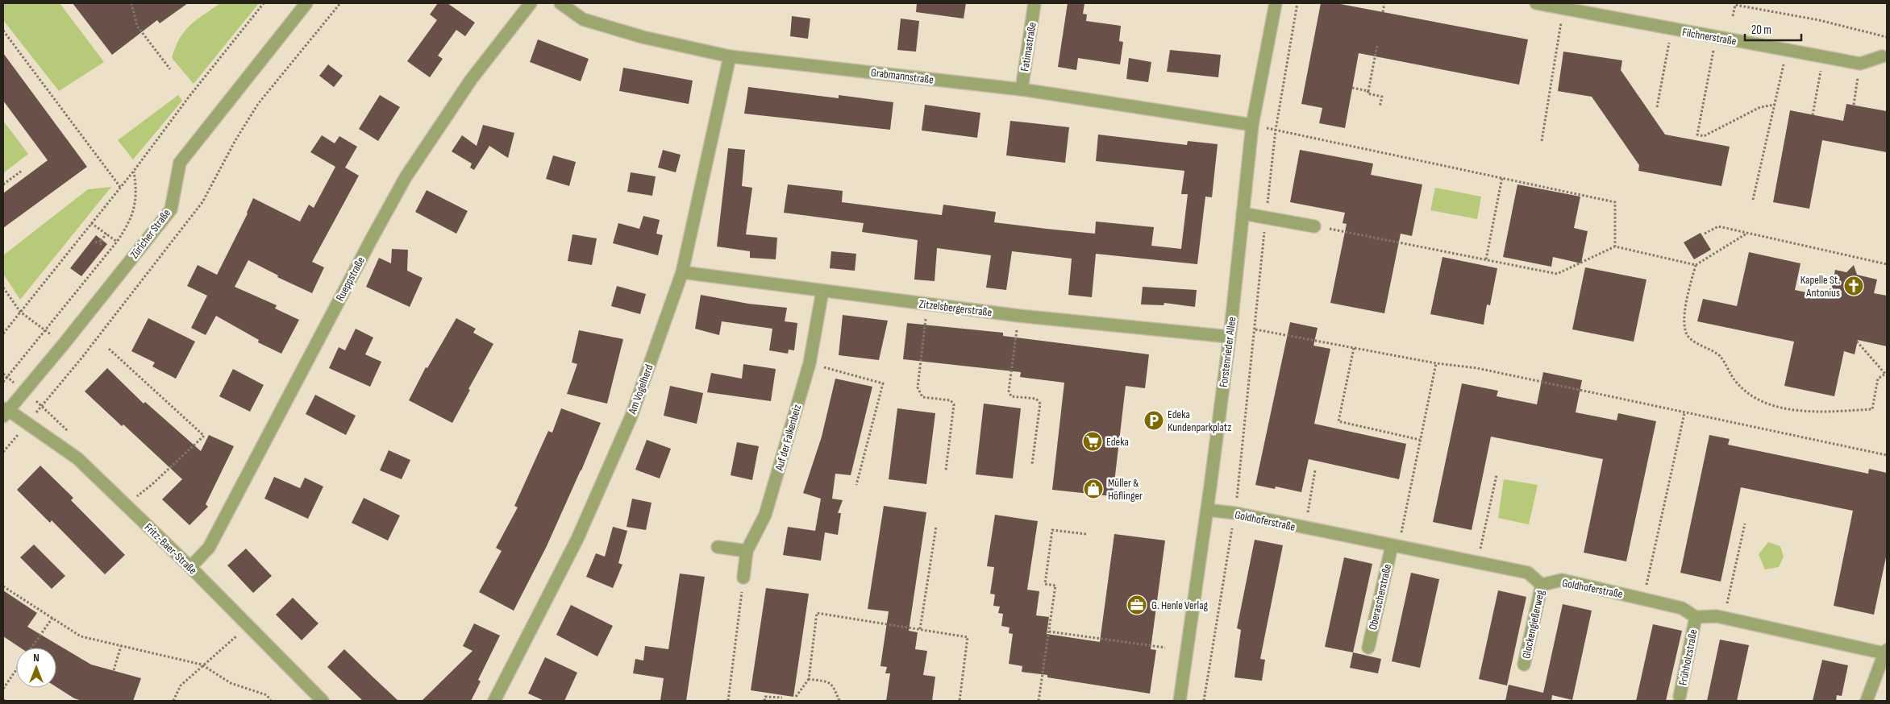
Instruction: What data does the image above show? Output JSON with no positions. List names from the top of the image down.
{
  "streets": {
    "street": [
      "Filchnerstraße",
      "Fatimastraße",
      "Grabmannstraße",
      "Züricher Straße",
      "Rueppstraße",
      "Zitzelsbergerstraße",
      "Forstenrieder Allee",
      "Am Vogelherd",
      "Auf der Falkenbeiz",
      "Goldhoferstraße",
      "Fritz-Baer-Straße",
      "Oberascherstraße",
      "Glockengießerweg",
      "Frühholzstraße"
    ]
  },
  "crossings": [
    ["Fatimastraße", "Grabmannstraße"],
    ["Grabmannstraße", "Forstenrieder Allee"],
    ["Grabmannstraße", "Am Vogelherd"],
    ["Züricher Straße", "Fritz-Baer-Straße"],
    ["Rueppstraße", "Fritz-Baer-Straße"],
    ["Zitzelsbergerstraße", "Forstenrieder Allee"],
    ["Zitzelsbergerstraße", "Am Vogelherd"],
    ["Zitzelsbergerstraße", "Auf der Falkenbeiz"],
    ["Forstenrieder Allee", "Goldhoferstraße"],
    ["Goldhoferstraße", "Oberascherstraße"],
    ["Goldhoferstraße", "Glockengießerweg"],
    ["Goldhoferstraße", "Frühholzstraße"]
  ],
  "places": {
    "church": ["Kapelle St. Antonius"],
    "parking": ["Edeka Kundenparkplatz"],
    "supermarket": ["Edeka"],
    "shop": ["Müller & Höflinger"],
    "office": ["G. Henle Verlag"]
  },
  "scale_bar": "20 m",
  "north": "top"
}
